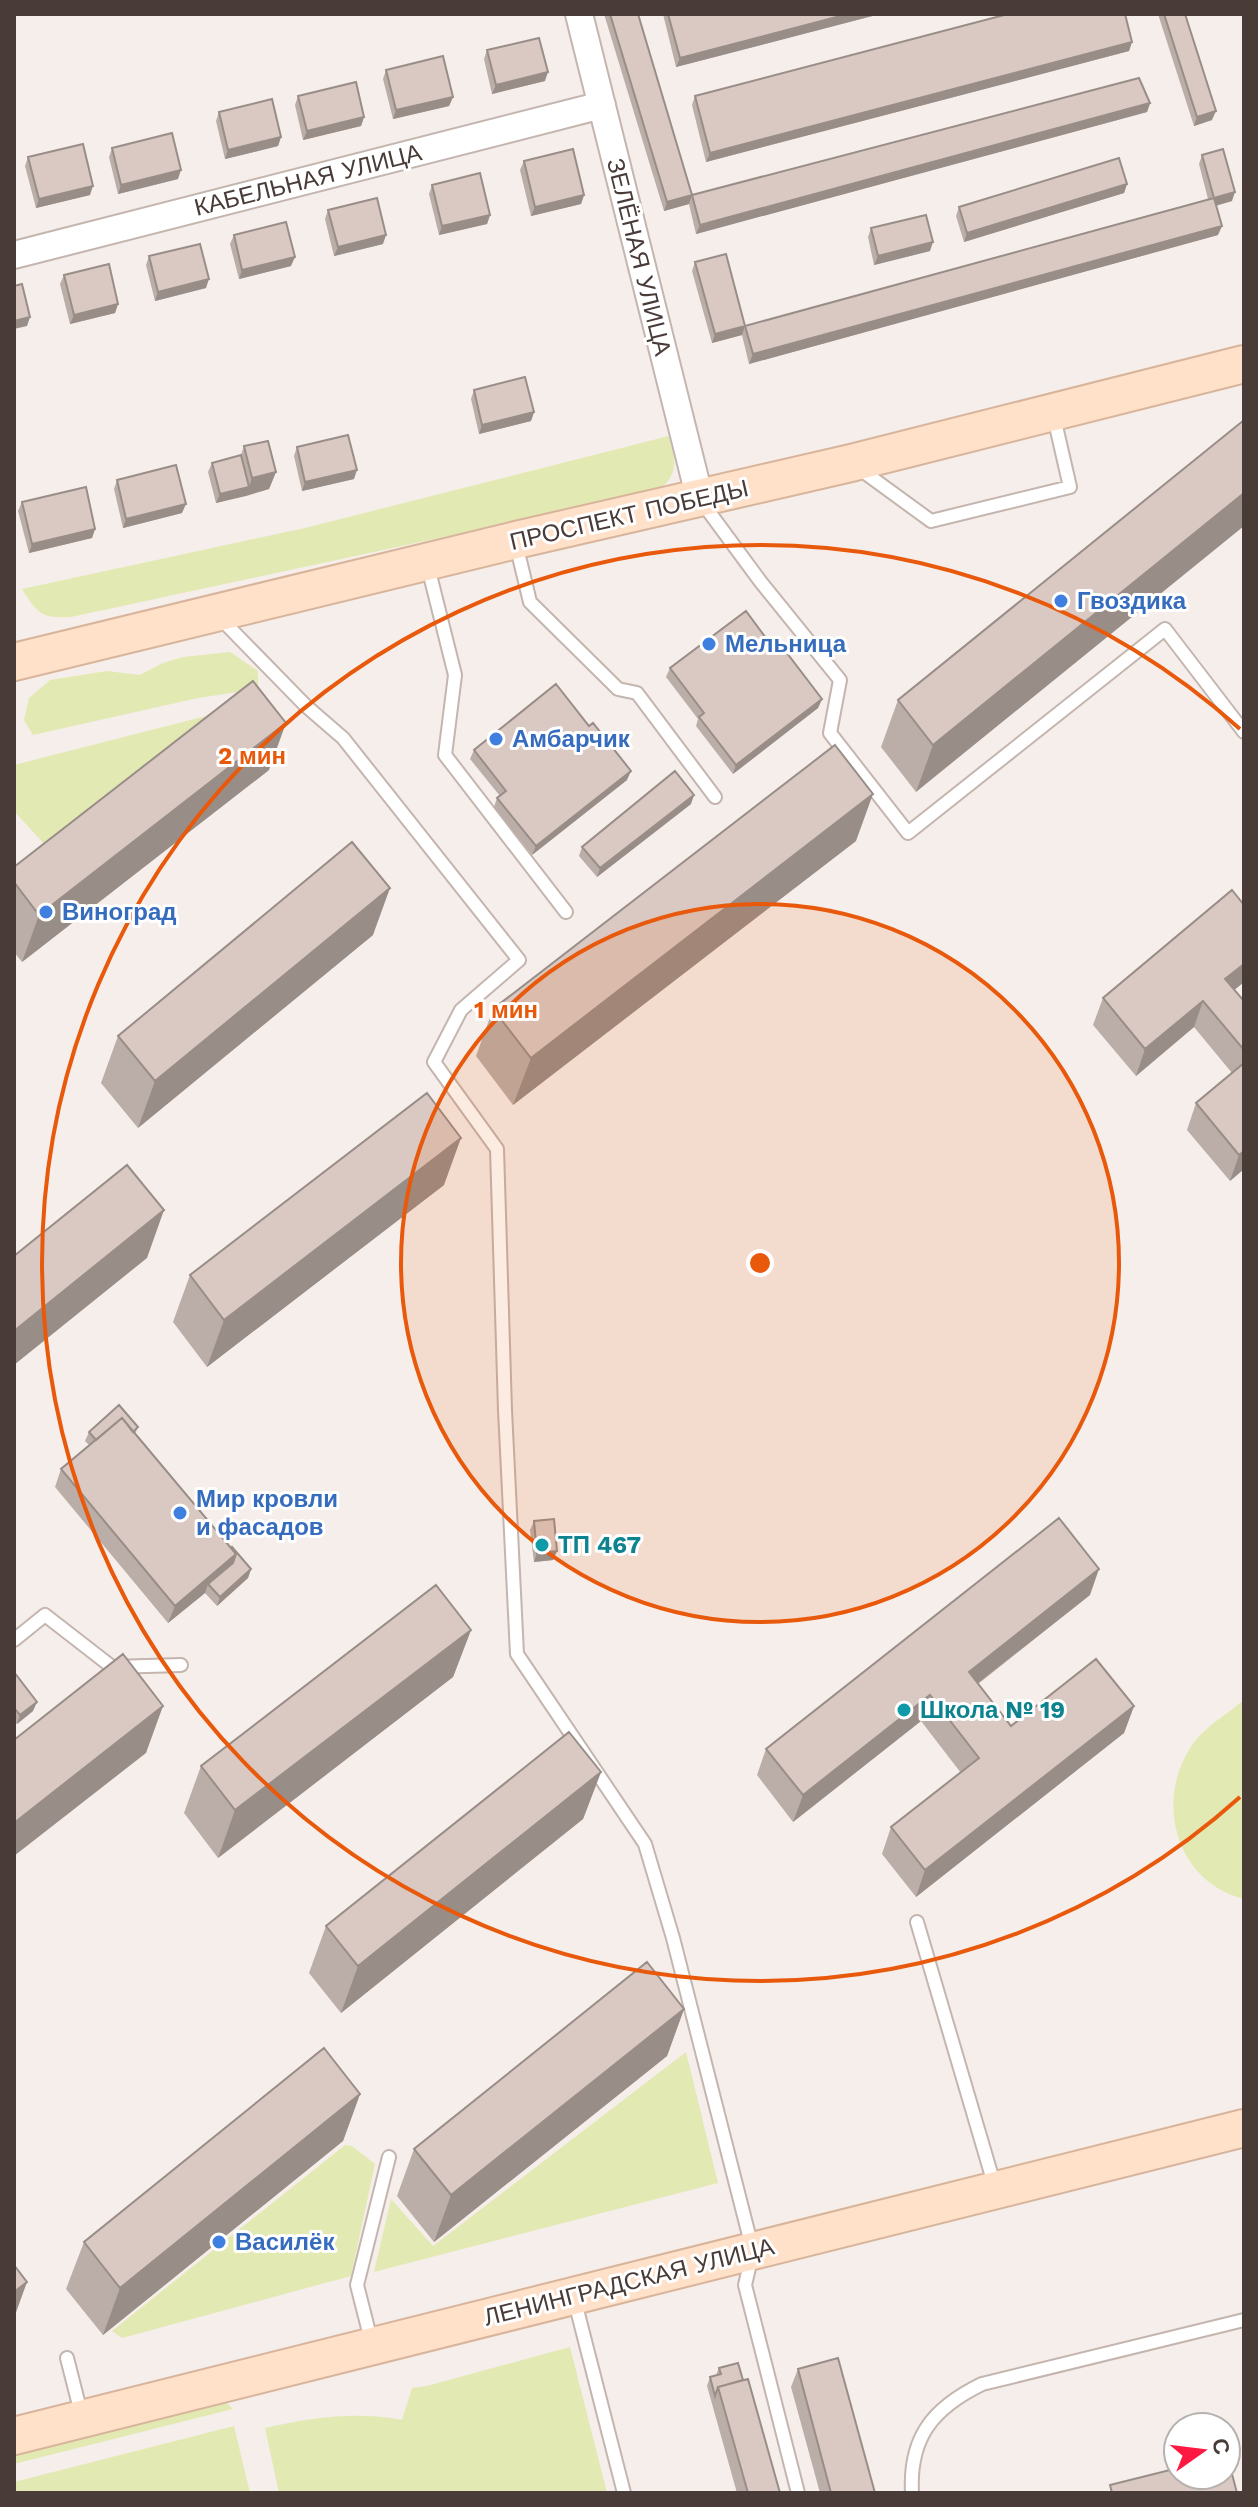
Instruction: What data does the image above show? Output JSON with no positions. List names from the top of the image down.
{
  "streets": {
    "street": [
      "КАБЕЛЬНАЯ УЛИЦА",
      "ЗЕЛЁНАЯ УЛИЦА",
      "ПРОСПЕКТ ПОБЕДЫ",
      "ЛЕНИНГРАДСКАЯ УЛИЦА"
    ]
  },
  "crossings": [
    ["КАБЕЛЬНАЯ УЛИЦА", "ЗЕЛЁНАЯ УЛИЦА"],
    ["ЗЕЛЁНАЯ УЛИЦА", "ПРОСПЕКТ ПОБЕДЫ"]
  ],
  "places": [
    "Гвоздика",
    "Мельница",
    "Амбарчик",
    "Виноград",
    "Мир кровли и фасадов",
    "ТП 467",
    "Школа № 19",
    "Василёк"
  ],
  "north": "right",
  "rings": ["2 мин", "1 мин"]
}
